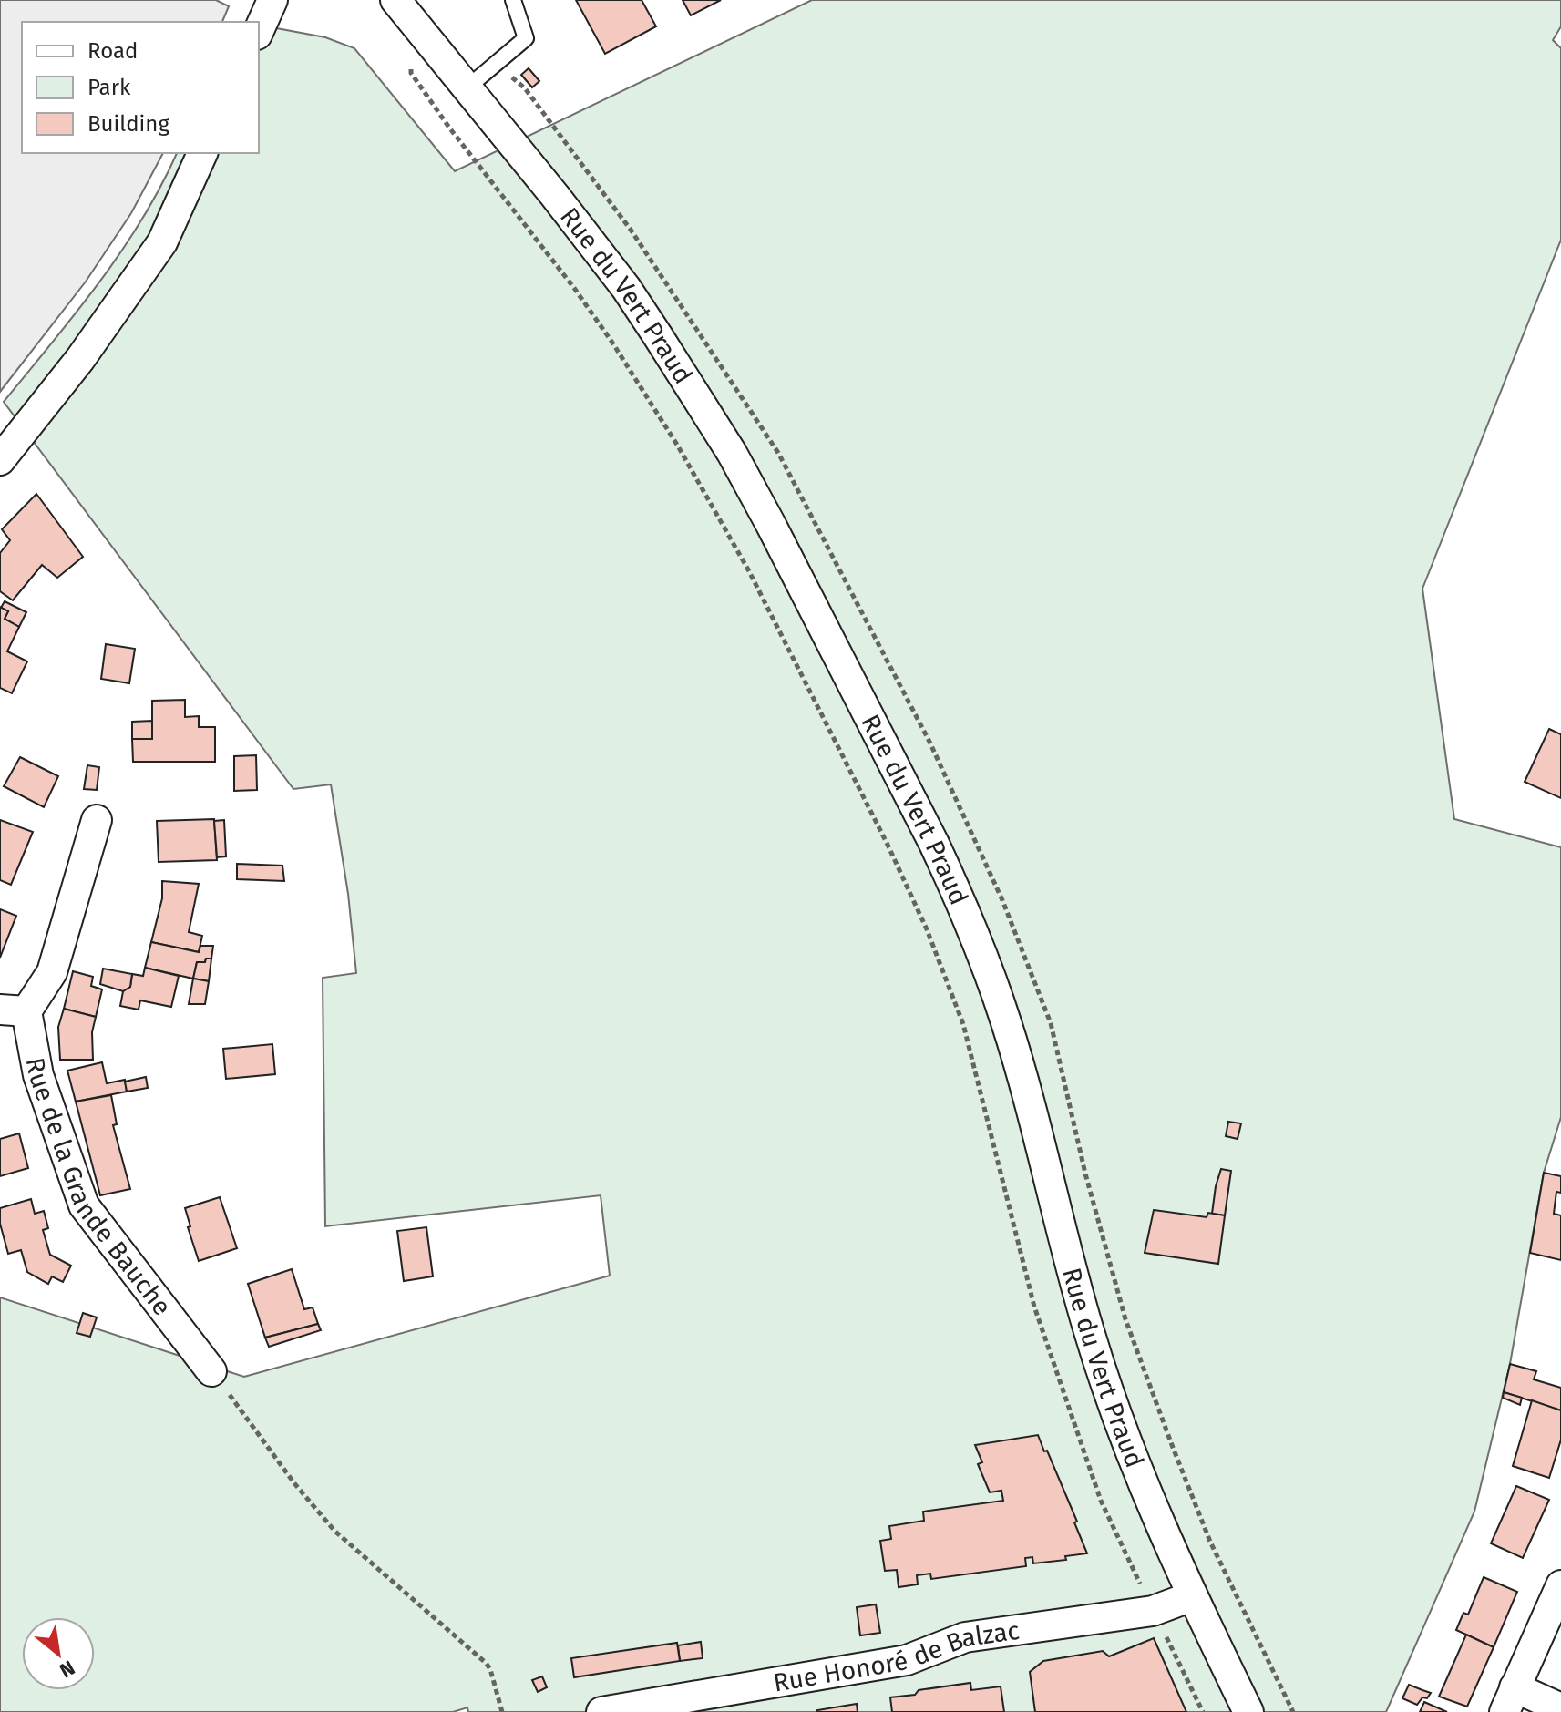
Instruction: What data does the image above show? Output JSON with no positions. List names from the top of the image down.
{
  "streets": {
    "street": ["Rue du Vert Praud", "Rue de la Grande Bauche", "Rue Honoré de Balzac"]
  },
  "crossings": [
    ["Rue du Vert Praud", "Rue Honoré de Balzac"]
  ],
  "legend": ["Road", "Park", "Building"],
  "north": "bottom right"
}
